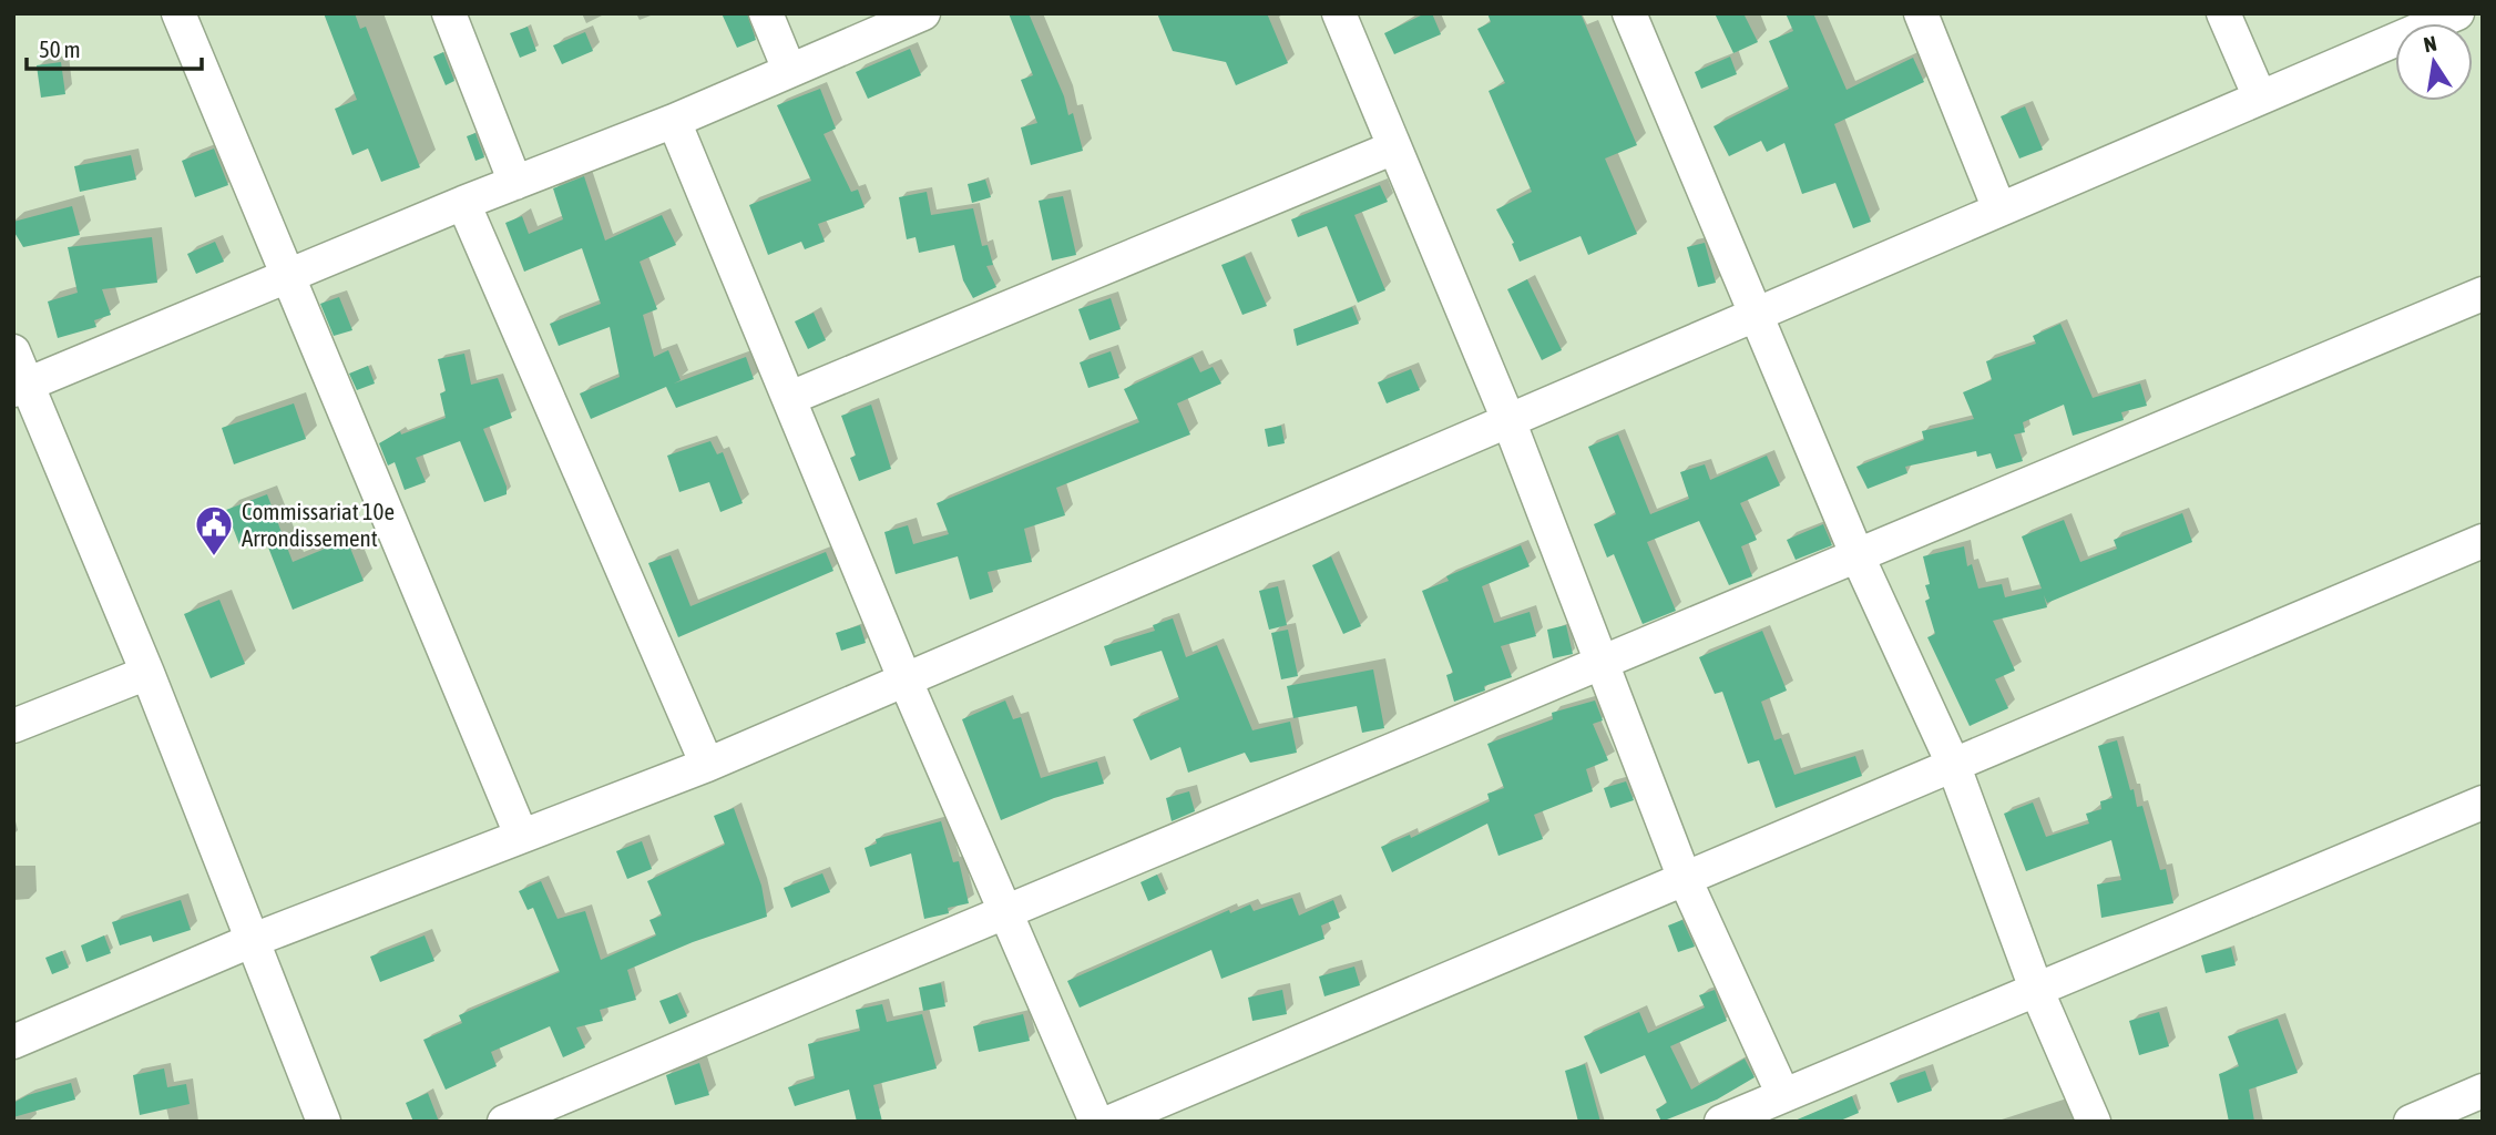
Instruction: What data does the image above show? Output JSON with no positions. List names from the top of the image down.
{
  "places": {
    "public building": ["Commissariat 10e Arrondissement"]
  },
  "scale_bar": "50 m",
  "north": "top"
}
